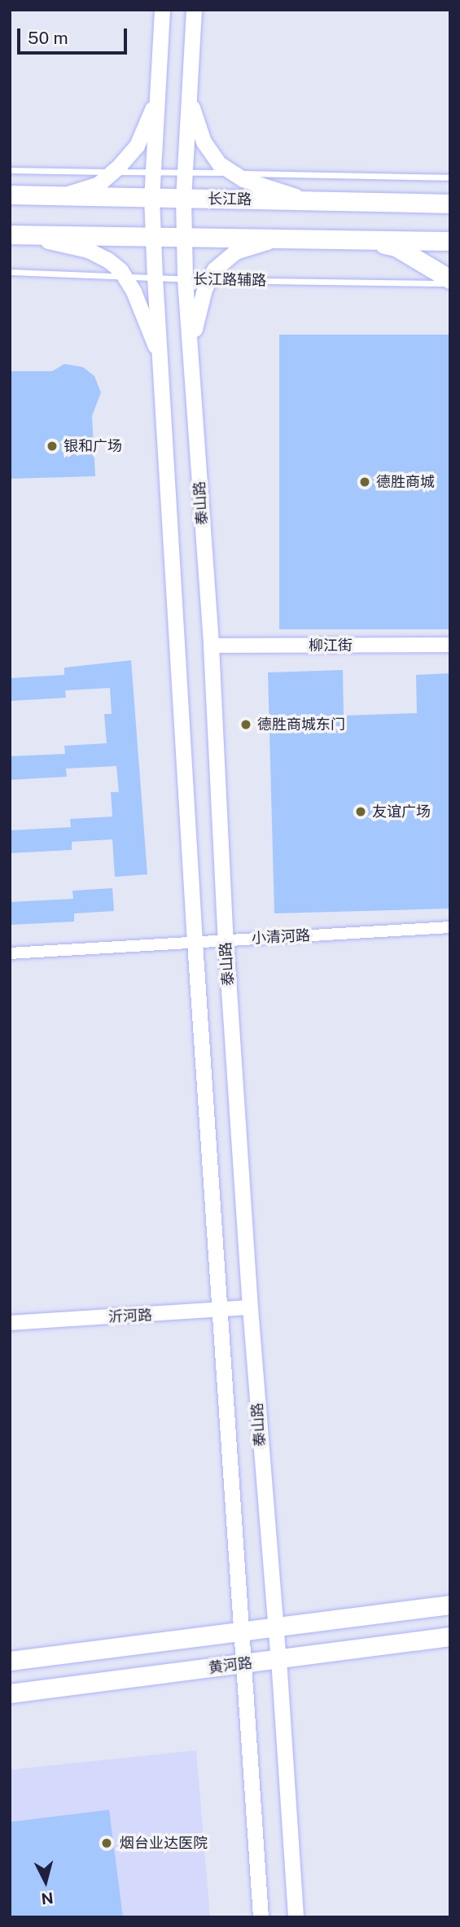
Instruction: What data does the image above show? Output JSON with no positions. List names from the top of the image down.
{
  "streets": {
    "main road": ["长江路", "泰山路", "黄河路"],
    "street": ["柳江街", "小清河路", "沂河路"],
    "lane": ["长江路辅路"]
  },
  "crossings": [
    ["长江路", "泰山路"],
    ["长江路辅路", "泰山路"],
    ["泰山路", "柳江街"],
    ["泰山路", "小清河路"],
    ["泰山路", "沂河路"],
    ["泰山路", "黄河路"]
  ],
  "places": [
    "银和广场",
    "德胜商城",
    "德胜商城东门",
    "友谊广场",
    "烟台业达医院"
  ],
  "scale_bar": "50 m",
  "north": "bottom"
}
